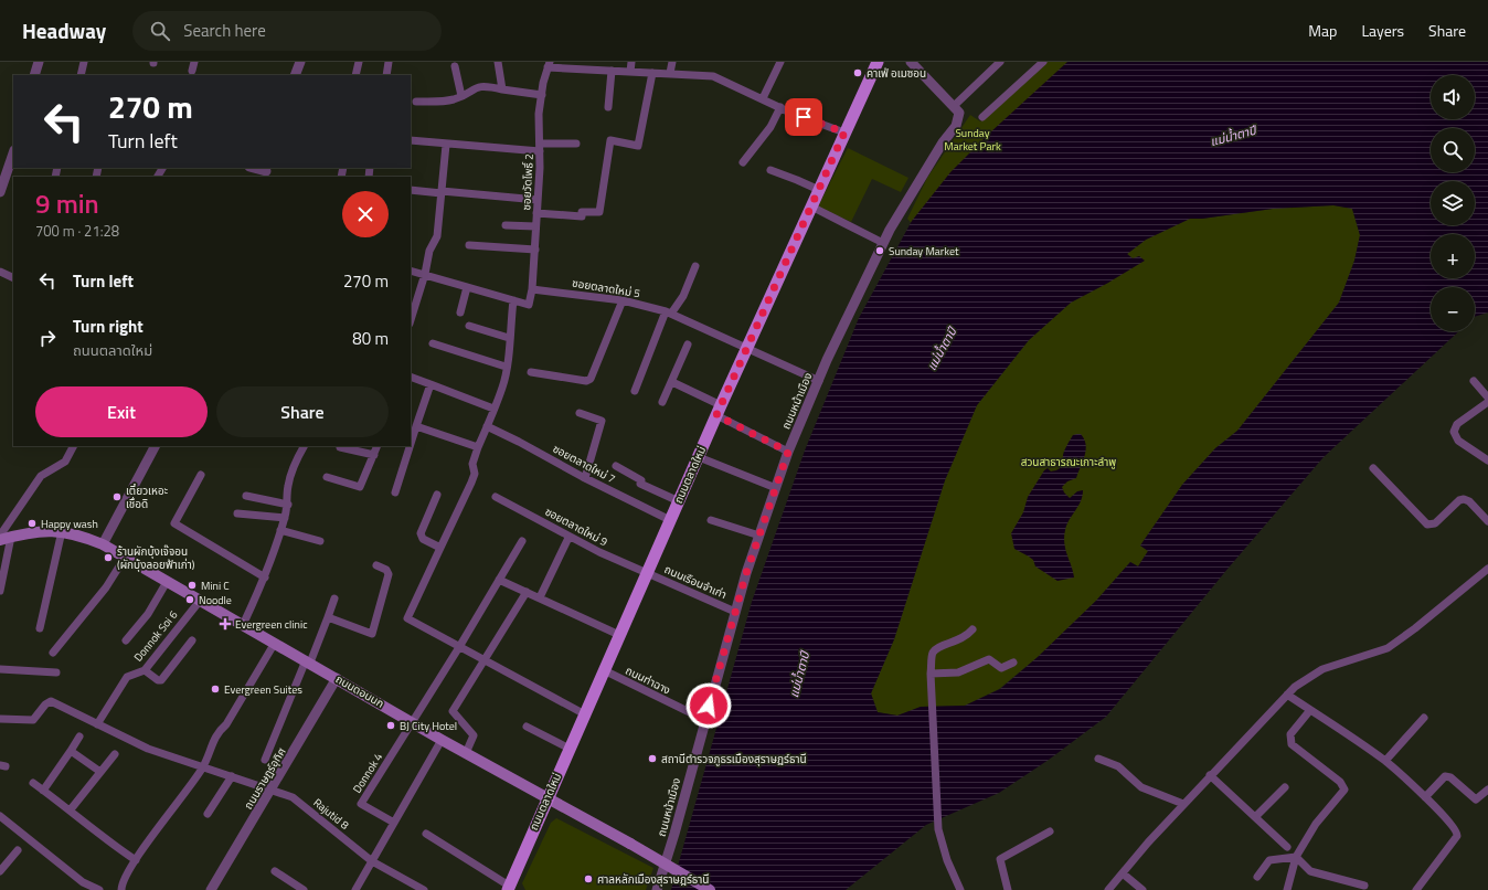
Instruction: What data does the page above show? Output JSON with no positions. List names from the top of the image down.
{
  "streets": {
    "main road": ["ถนนตลาดใหม่", "ถนนดอนนก"],
    "street": [
      "ซอยวัดโพธิ์ 2",
      "ซอยตลาดใหม่ 5",
      "ถนนหน้าเมือง",
      "ซอยตลาดใหม่ 7",
      "ซอยตลาดใหม่ 9",
      "ถนนเรือนจำเก่า",
      "Donnok Soi 6",
      "ถนนท่าฉาง",
      "Donnok 4",
      "ถนนราษฏร์อุทิศ",
      "Rajutid 8"
    ]
  },
  "crossings": [
    ["ซอยวัดโพธิ์ 2", "ซอยตลาดใหม่ 5"],
    ["ซอยตลาดใหม่ 5", "ถนนหน้าเมือง"],
    ["ซอยตลาดใหม่ 5", "ถนนตลาดใหม่"],
    ["ถนนหน้าเมือง", "ถนนเรือนจำเก่า"],
    ["ถนนหน้าเมือง", "ถนนท่าฉาง"],
    ["ซอยตลาดใหม่ 7", "ถนนตลาดใหม่"],
    ["ถนนตลาดใหม่", "ซอยตลาดใหม่ 9"],
    ["ถนนตลาดใหม่", "ถนนเรือนจำเก่า"],
    ["ถนนตลาดใหม่", "ถนนท่าฉาง"],
    ["ถนนตลาดใหม่", "ถนนดอนนก"],
    ["ซอยตลาดใหม่ 9", "ถนนเรือนจำเก่า"],
    ["Donnok Soi 6", "ถนนดอนนก"],
    ["Donnok Soi 6", "Rajutid 8"],
    ["ถนนดอนนก", "Donnok 4"],
    ["ถนนดอนนก", "ถนนราษฏร์อุทิศ"],
    ["ถนนราษฏร์อุทิศ", "Rajutid 8"]
  ],
  "water": ["แม่น้ำตาปี"],
  "parks": ["Sunday Market Park", "สวนสาธารณะเกาะลำพู"],
  "places": {
    "other": [
      "คาเฟ่ อเมซอน",
      "Sunday Market",
      "เตี๋ยวเหอะ เชื่อดิ",
      "Happy wash",
      "ร้านผักบุ้งเจ๊จอน (ผักบุ้งลอยฟ้าเก่า)",
      "Mini C",
      "Noodle",
      "Evergreen Suites",
      "BJ City Hotel",
      "สถานีตำรวจภูธรเมืองสุราษฏร์ธานี",
      "ศาลหลักเมืองสุราษฎร์ธานี"
    ],
    "health": ["Evergreen clinic"]
  },
  "page": {
    "header": "Headway",
    "search": "Search here",
    "nav": ["Map", "Layers", "Share"],
    "map_buttons": ["+", "−"],
    "turn": ["270 m", "Turn left"],
    "heading": ["9 min", "700 m · 21:28"],
    "list": [
      {
        "name": "Turn left",
        "value": "270 m"
      },
      {
        "name": "Turn right",
        "note": "ถนนตลาดใหม่",
        "value": "80 m"
      }
    ],
    "buttons": ["Exit", "Share"]
  }
}
